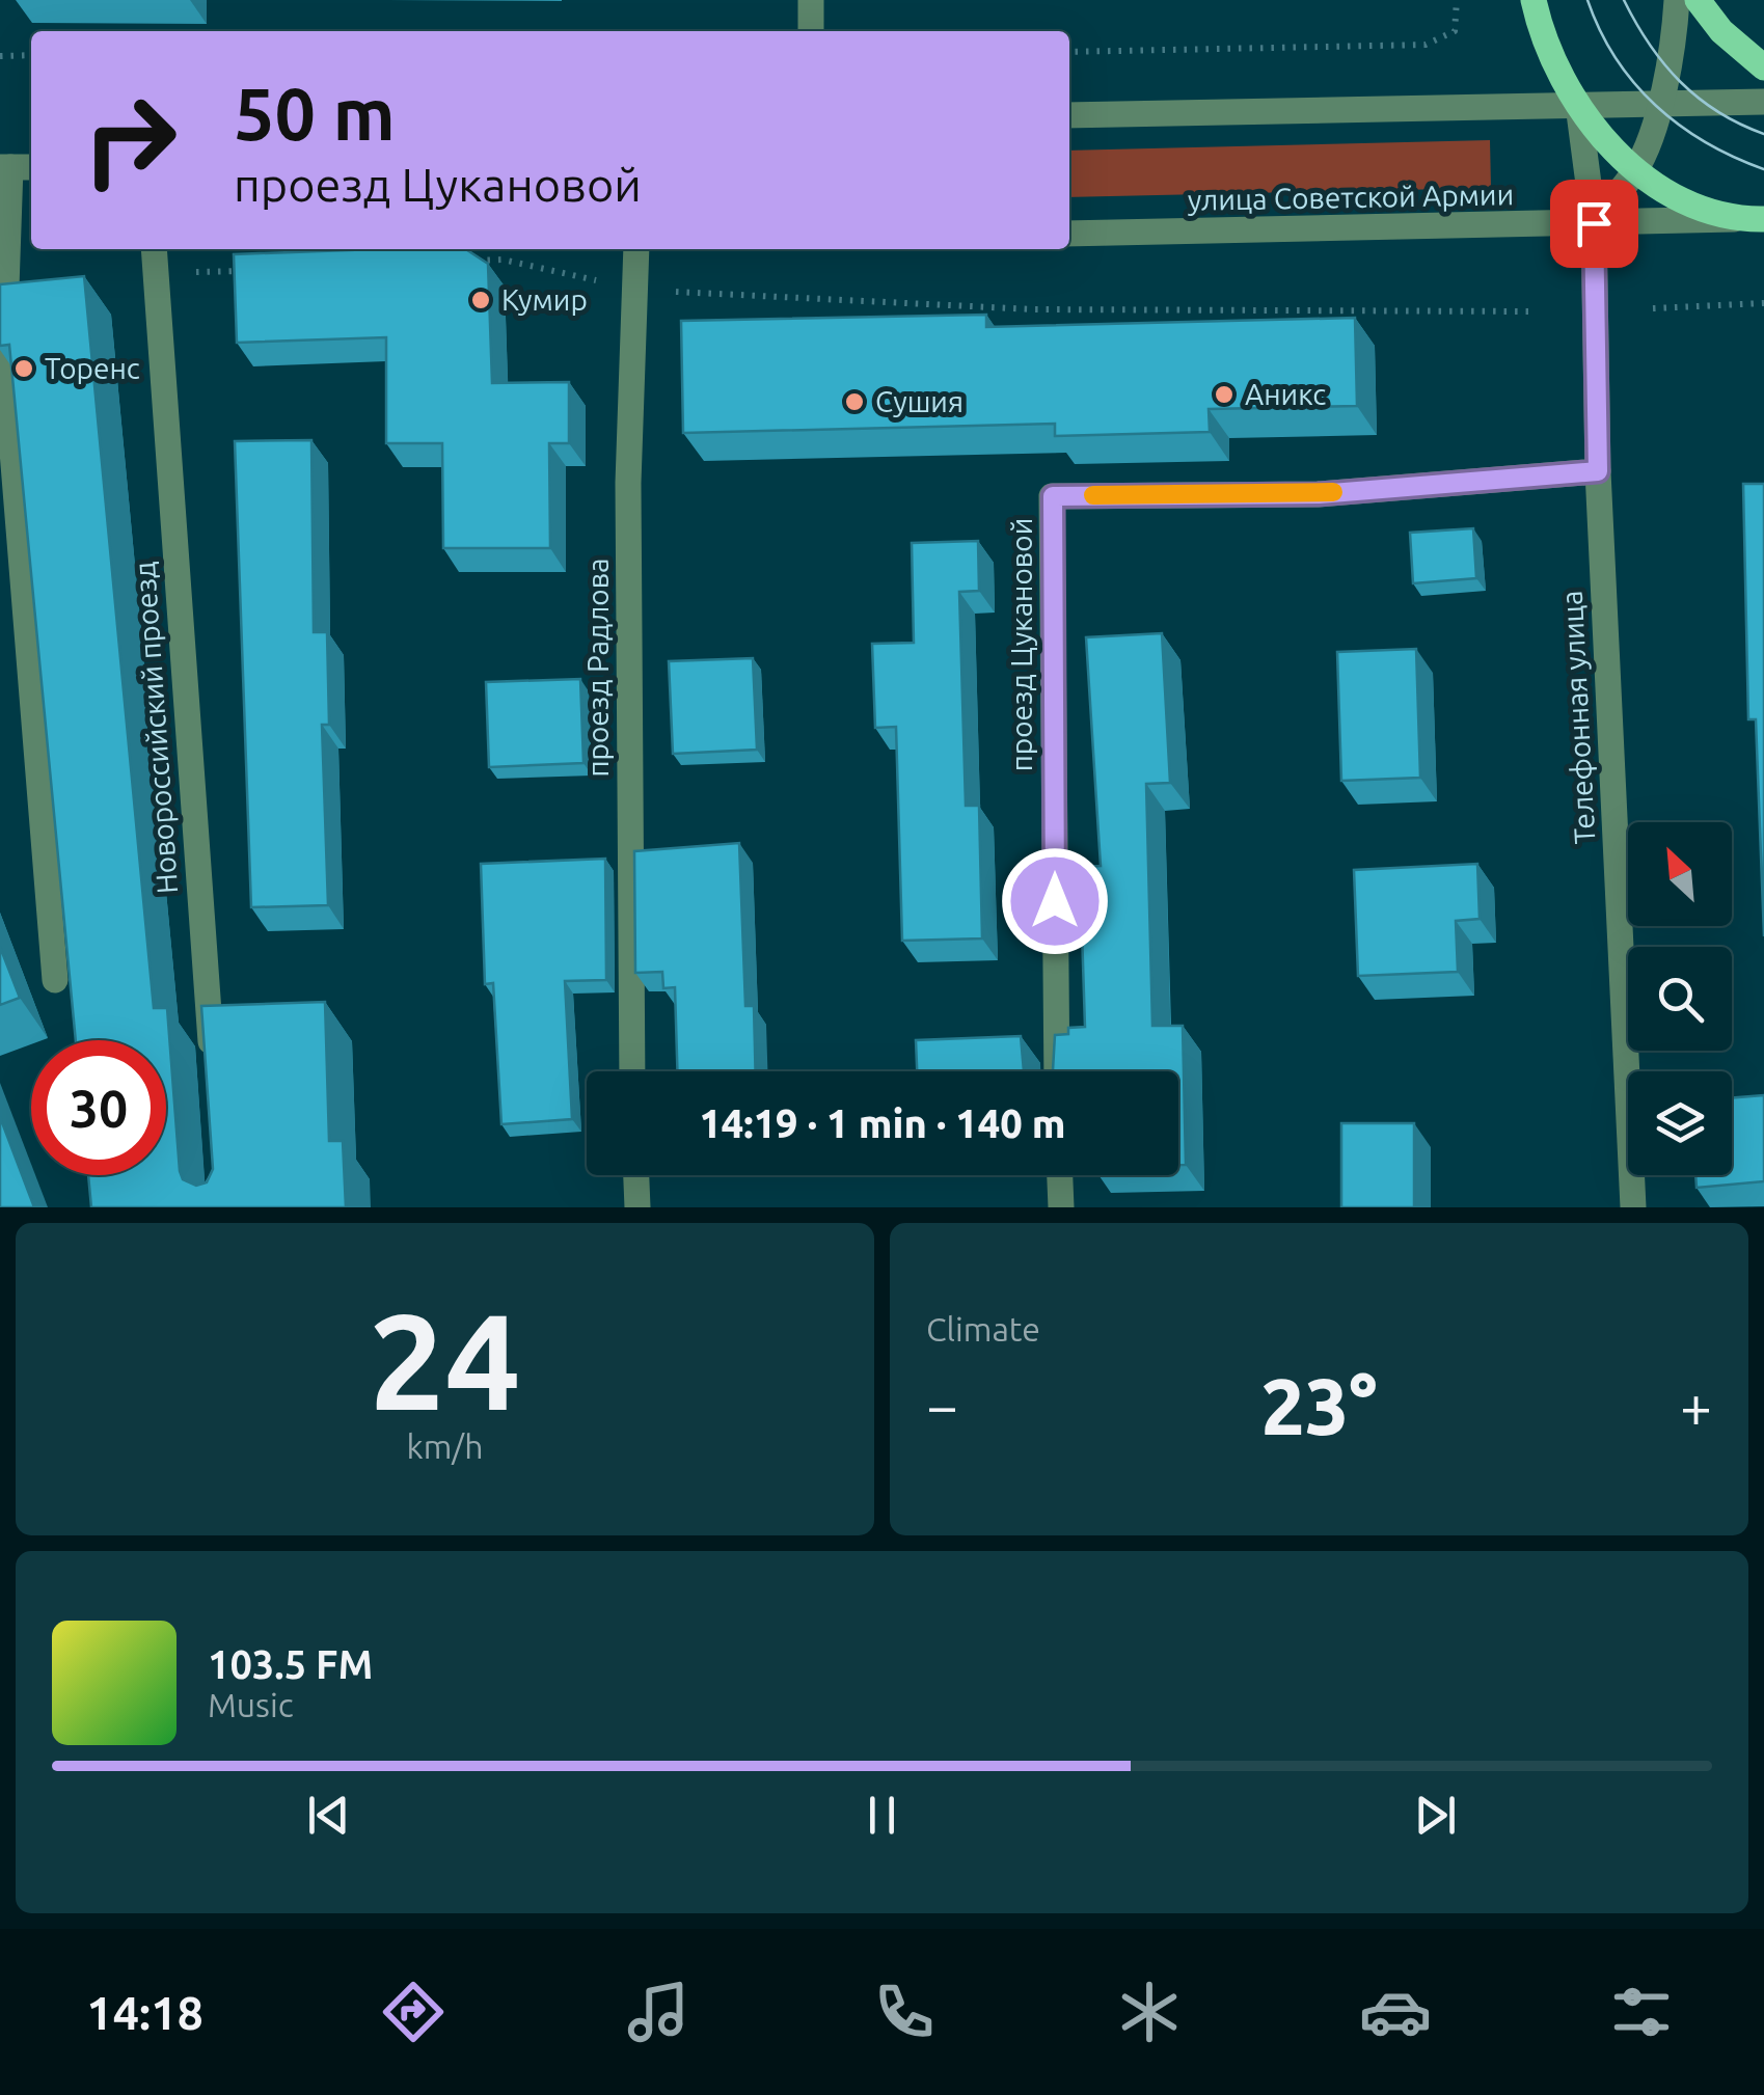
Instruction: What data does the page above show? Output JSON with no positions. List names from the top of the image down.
{
  "streets": {
    "street": [
      "улица Советской Армии",
      "проезд Цукановой",
      "проезд Радлова",
      "Телефонная улица",
      "Новороссийский проезд"
    ]
  },
  "crossings": [
    ["улица Советской Армии", "Телефонная улица"],
    ["проезд Цукановой", "Телефонная улица"]
  ],
  "places": [
    "Кумир",
    "Торенс",
    "Аникс",
    "Сушия"
  ],
  "north": "top left",
  "page": {
    "turn": ["50 m", "проезд Цукановой"],
    "limit": "30",
    "trip": "14:19 · 1 min · 140 m",
    "tile": [
      ["24", "km/h"],
      "Climate"
    ],
    "heat": ["−", "23°", "+"],
    "song": ["103.5 FM", "Music"],
    "tabs": "14:18"
  }
}
